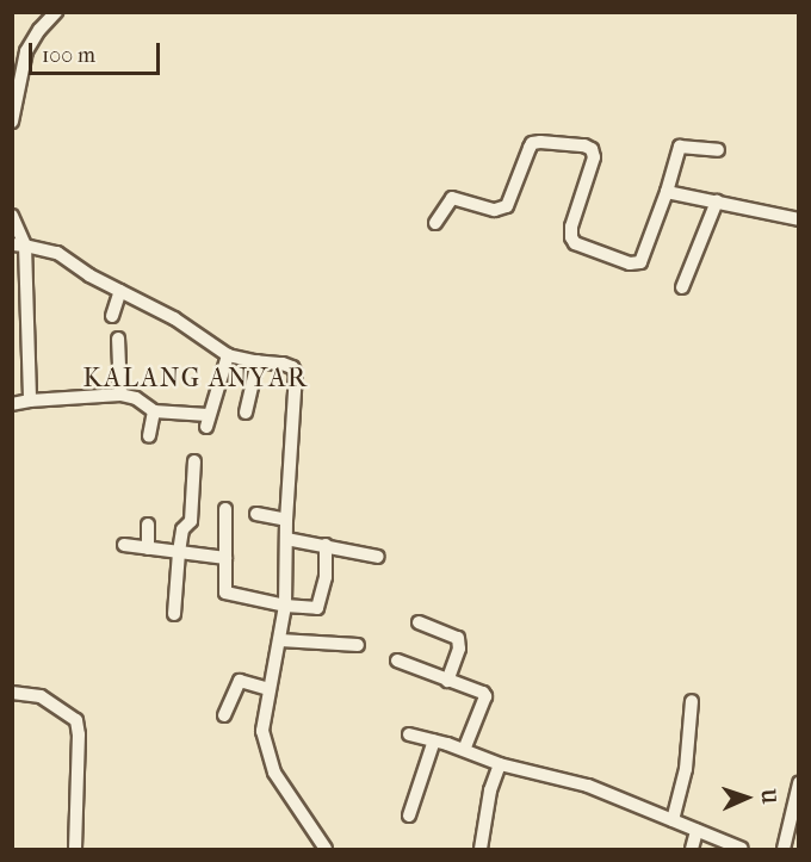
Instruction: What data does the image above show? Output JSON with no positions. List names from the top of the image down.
{
  "districts": ["KALANG ANYAR"],
  "scale_bar": "100 m",
  "north": "right"
}
